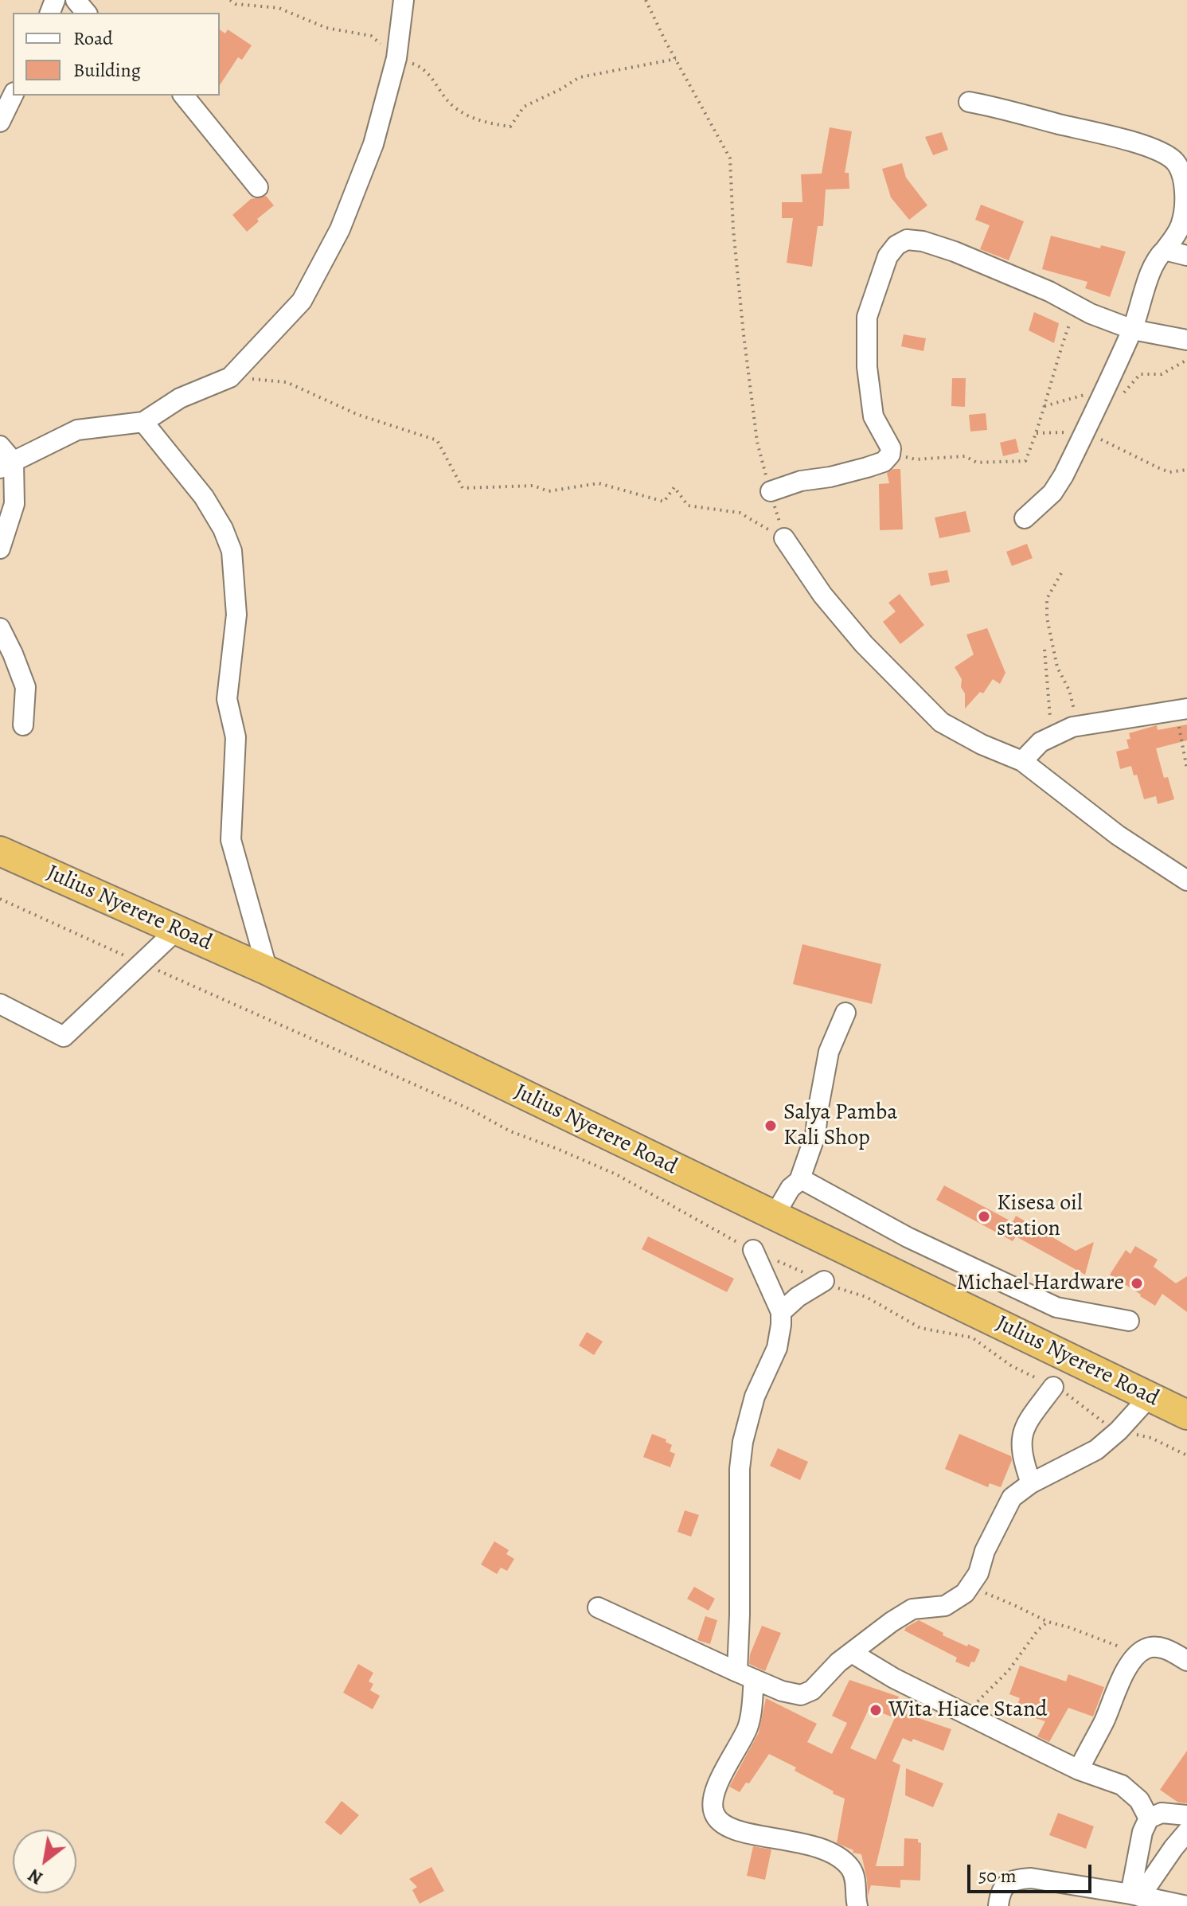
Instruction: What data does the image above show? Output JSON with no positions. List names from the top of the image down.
{
  "streets": {
    "highway": ["Julius Nyerere Road"]
  },
  "places": [
    "Salya Pamba Kali Shop",
    "Kisesa oil station",
    "Michael Hardware",
    "Wita Hiace Stand"
  ],
  "legend": ["Road", "Building"],
  "scale_bar": "50 m",
  "north": "bottom left"
}
